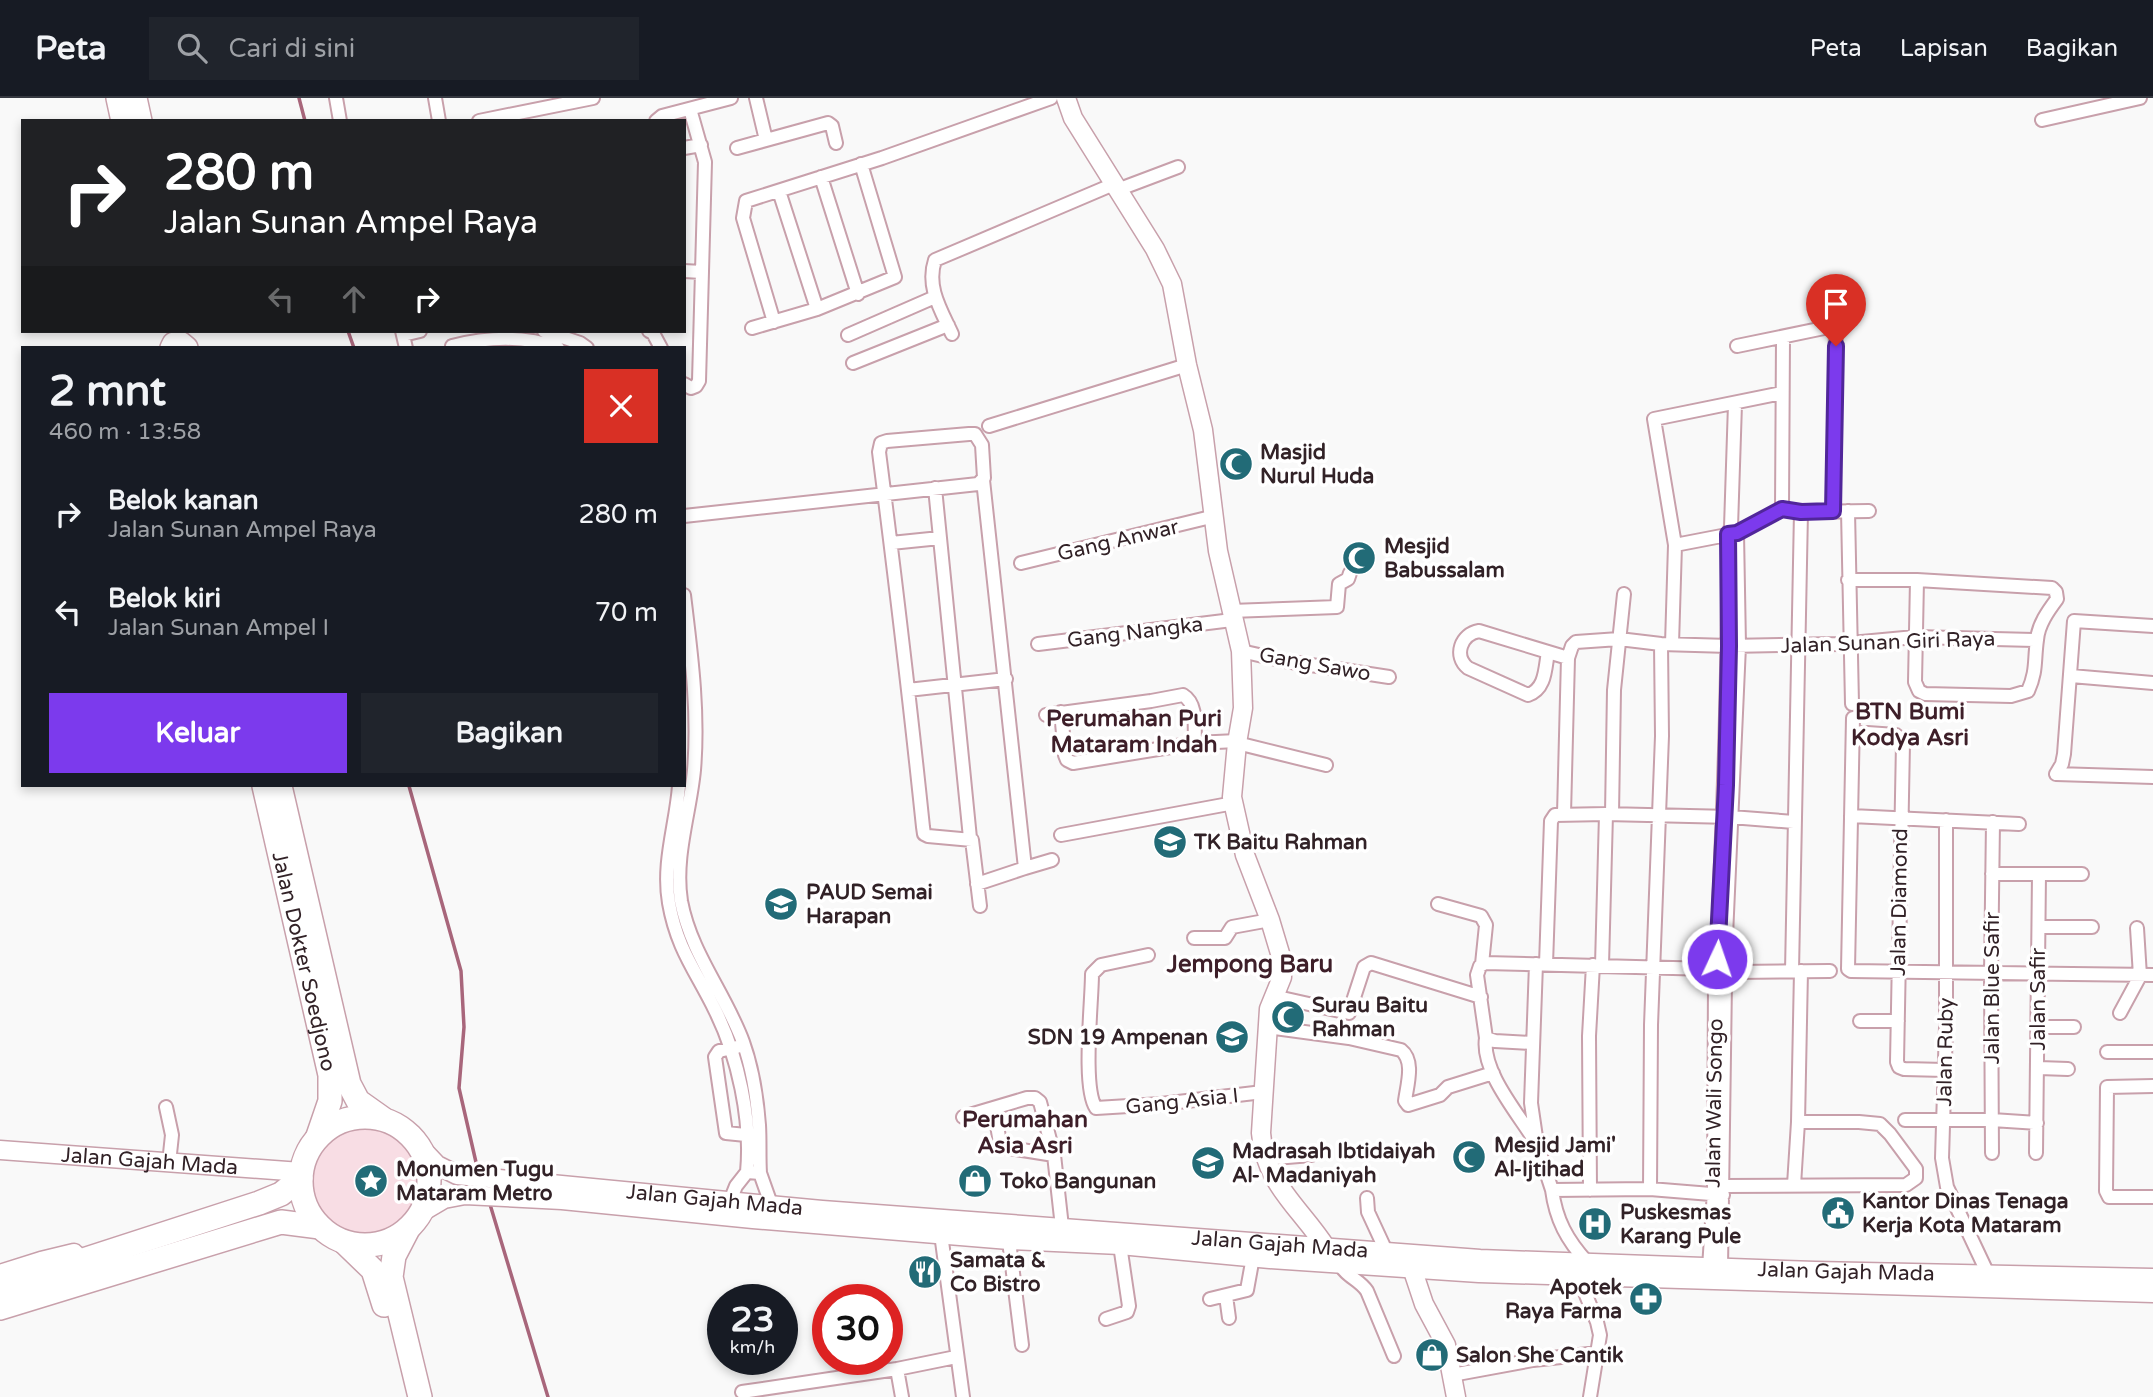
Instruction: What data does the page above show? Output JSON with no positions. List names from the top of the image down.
{
  "streets": {
    "highway": ["Jalan Dokter Soedjono"],
    "main road": ["Jalan Gajah Mada"],
    "street": [
      "Gang Anwar",
      "Gang Nangka",
      "Jalan Sunan Giri Raya",
      "Gang Sawo",
      "Jalan Diamond",
      "Jalan Blue Safir",
      "Jalan Safir",
      "Jalan Ruby",
      "Gang Asia I",
      "Jalan Wali Songo"
    ]
  },
  "crossings": [
    ["Jalan Sunan Giri Raya", "Jalan Wali Songo"],
    ["Jalan Diamond", "Jalan Ruby"],
    ["Jalan Dokter Soedjono", "Jalan Gajah Mada"],
    ["Jalan Ruby", "Jalan Gajah Mada"],
    ["Jalan Wali Songo", "Jalan Gajah Mada"]
  ],
  "districts": [
    "BTN Bumi Kodya Asri",
    "Perumahan Puri Mataram Indah",
    "Jempong Baru",
    "Perumahan Asia Asri"
  ],
  "places": {
    "mosque": [
      "Masjid Nurul Huda",
      "Mesjid Babussalam",
      "Surau Baitu Rahman",
      "Mesjid Jami' Al-Ijtihad"
    ],
    "school or university": [
      "TK Baitu Rahman",
      "PAUD Semai Harapan",
      "SDN 19 Ampenan",
      "Madrasah Ibtidaiyah Al- Madaniyah"
    ],
    "place": ["Monumen Tugu Mataram Metro"],
    "shop": ["Toko Bangunan", "Salon She Cantik"],
    "public building": ["Kantor Dinas Tenaga Kerja Kota Mataram"],
    "hospital": ["Puskesmas Karang Pule"],
    "restaurant": ["Samata & Co Bistro"],
    "pharmacy": ["Apotek Raya Farma"]
  },
  "page": {
    "header": "Peta",
    "search": "Cari di sini",
    "nav": ["Peta", "Lapisan", "Bagikan"],
    "turn": ["280 m", "Jalan Sunan Ampel Raya"],
    "heading": ["2 mnt", "460 m · 13:58"],
    "list": [
      {
        "name": "Belok kanan",
        "note": "Jalan Sunan Ampel Raya",
        "value": "280 m"
      },
      {
        "name": "Belok kiri",
        "note": "Jalan Sunan Ampel I",
        "value": "70 m"
      }
    ],
    "buttons": ["Keluar", "Bagikan"],
    "speed": "23 km/h",
    "limit": "30"
  }
}
